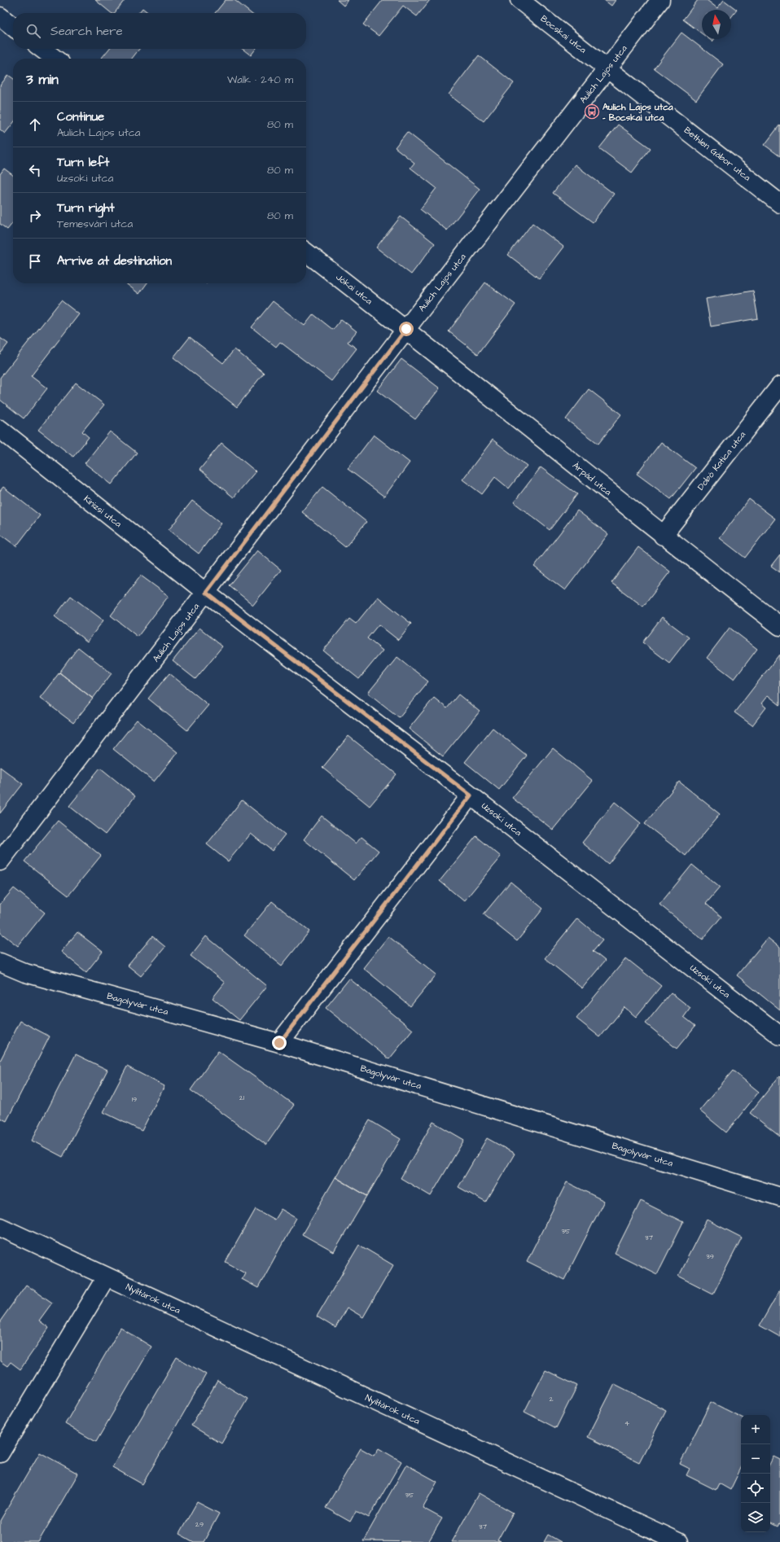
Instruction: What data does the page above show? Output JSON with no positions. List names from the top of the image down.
{
  "streets": {
    "street": [
      "Bocskai utca",
      "Aulich Lajos utca",
      "Bethlen Gábor utca",
      "Jókai utca",
      "Dobó Katica utca",
      "Árpád utca",
      "Kinizsi utca",
      "Uzsoki utca",
      "Bagolyvár utca",
      "Nyíltárok utca"
    ]
  },
  "crossings": [
    ["Bocskai utca", "Aulich Lajos utca"],
    ["Bocskai utca", "Bethlen Gábor utca"],
    ["Aulich Lajos utca", "Bethlen Gábor utca"],
    ["Aulich Lajos utca", "Jókai utca"],
    ["Aulich Lajos utca", "Árpád utca"],
    ["Aulich Lajos utca", "Kinizsi utca"],
    ["Aulich Lajos utca", "Uzsoki utca"],
    ["Jókai utca", "Árpád utca"],
    ["Dobó Katica utca", "Árpád utca"],
    ["Kinizsi utca", "Uzsoki utca"]
  ],
  "places": {
    "bus stop": ["Aulich Lajos utca - Bocskai utca"]
  },
  "house_numbers": [
    "21",
    "19",
    "35",
    "37",
    "39",
    "2",
    "4",
    "35",
    "29",
    "37"
  ],
  "north": "top",
  "page": {
    "search": "Search here",
    "heading": ["3 min", "Walk · 240 m"],
    "list": [
      ["Continue", "Aulich Lajos utca", "80 m"],
      ["Turn left", "Uzsoki utca", "80 m"],
      ["Turn right", "Temesvári utca", "80 m"],
      "Arrive at destination"
    ],
    "map_buttons": ["+", "−"]
  }
}
